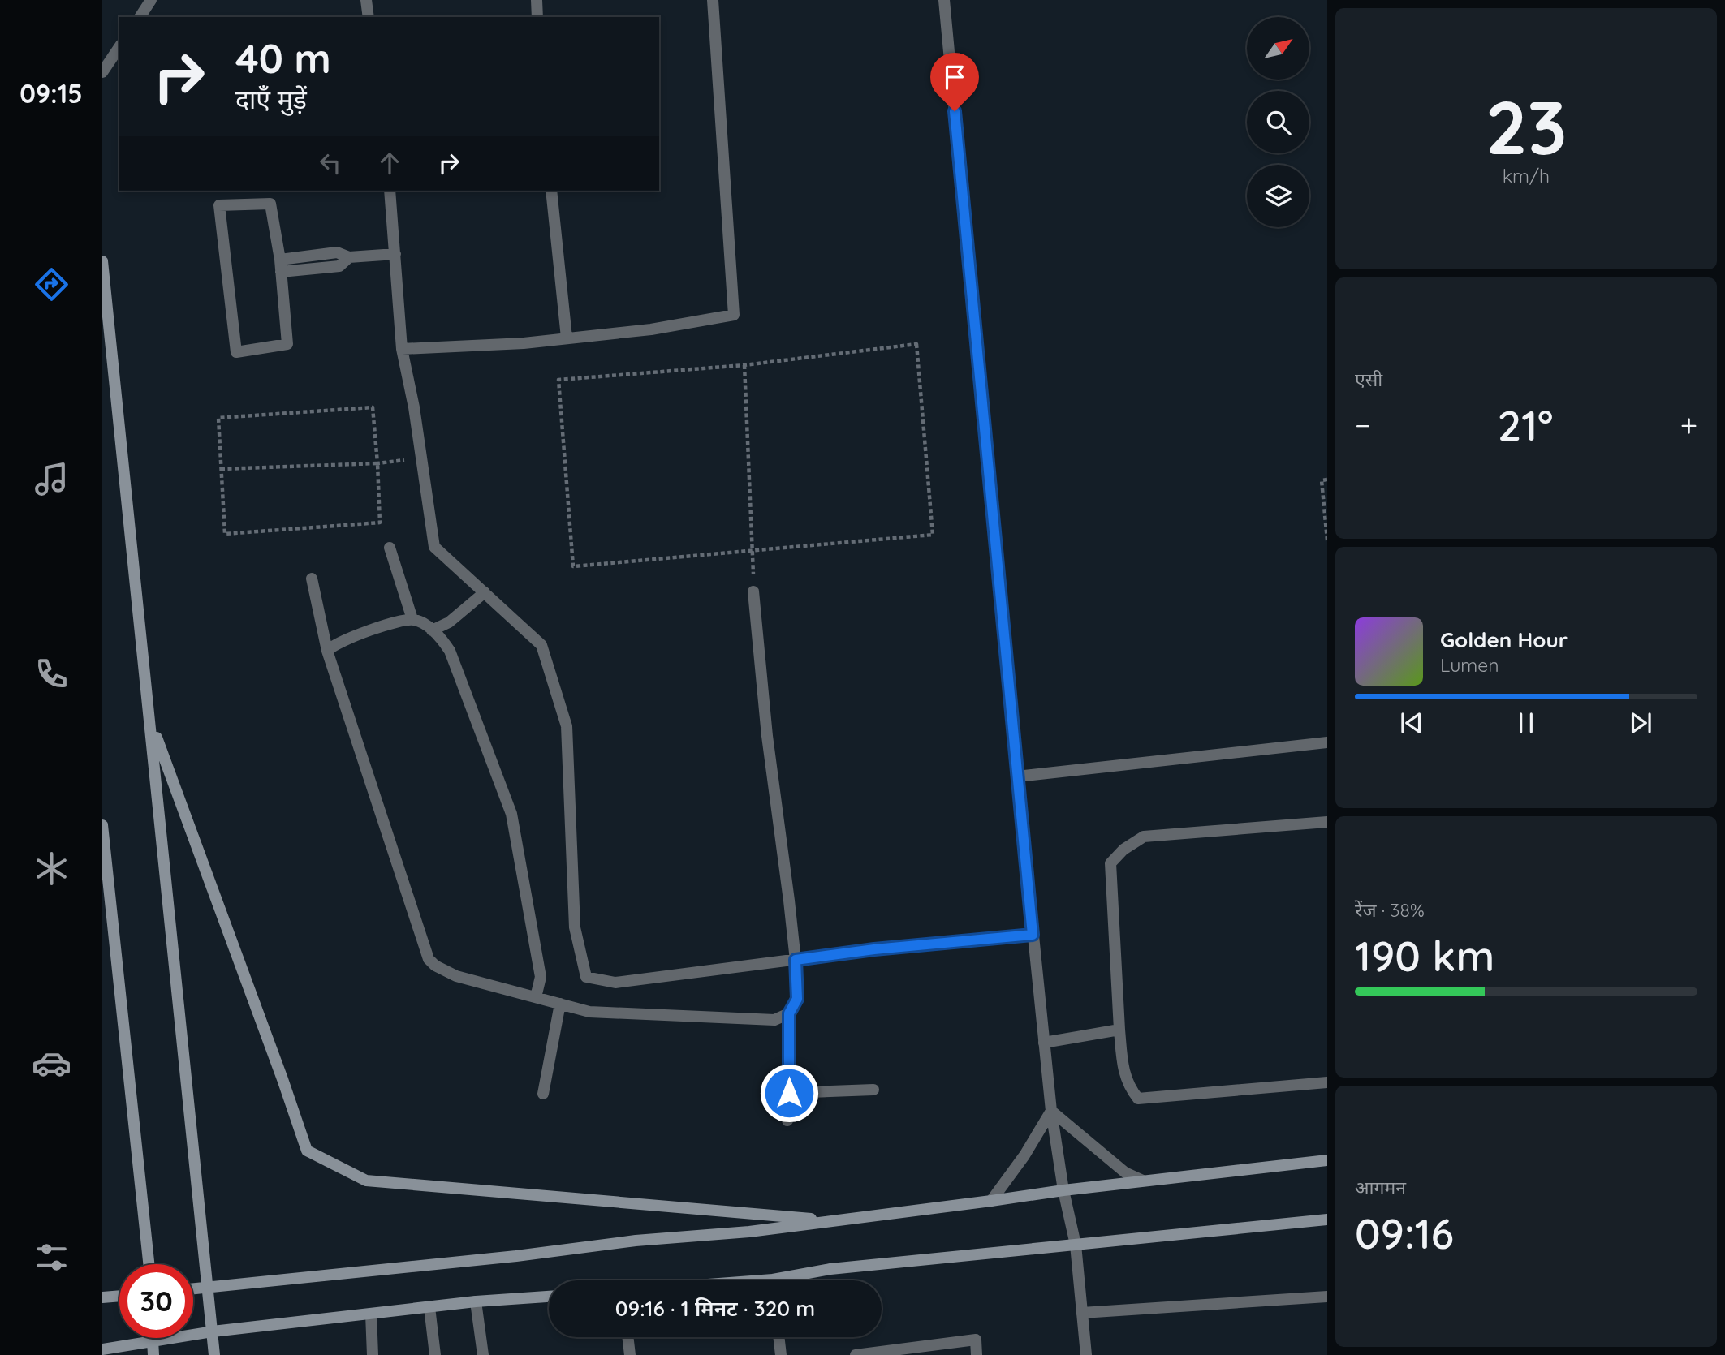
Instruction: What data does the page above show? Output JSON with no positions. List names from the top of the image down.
{
  "north": "top right",
  "page": {
    "tabs": "09:15",
    "tile": [
      ["23", "km/h"],
      "एसी",
      ["रेंज · 38%", "190 km"],
      ["आगमन", "09:16"]
    ],
    "turn": ["40 m", "दाएँ मुड़ें"],
    "heat": ["−", "21°", "+"],
    "song": ["Golden Hour", "Lumen"],
    "limit": "30",
    "trip": "09:16 · 1 मिनट · 320 m"
  }
}
